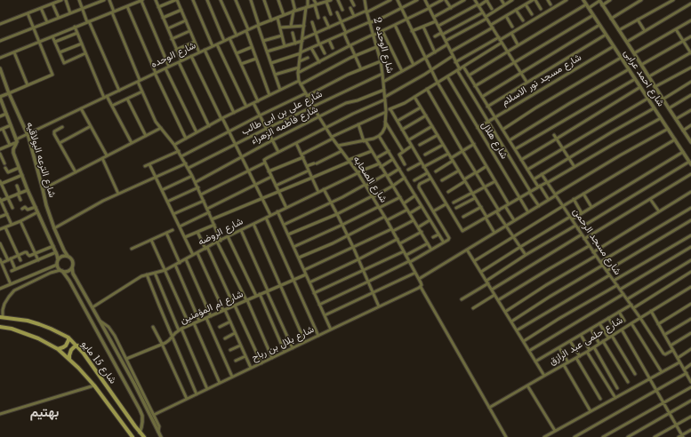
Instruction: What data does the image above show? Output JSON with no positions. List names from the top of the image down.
{
  "streets": {
    "main road": ["شارع 15 مايو"],
    "street": [
      "شارع الوحده 2",
      "شارع الوحده",
      "شارع احمد عرابى",
      "شارع مسجد نور الاسلام",
      "شارع على بن ابى طالب",
      "شارع فاطمه الزهراء",
      "شارع هلال",
      "شارع الترعه البولاقيه",
      "شارع الصحابه",
      "شارع الروضه",
      "شارع مسجد الرحمن",
      "شارع ام المؤمنين",
      "شارع حلمى عبد الرازق",
      "شارع بلال بن رباح"
    ]
  },
  "crossings": [
    ["شارع الوحده 2", "شارع على بن ابى طالب"],
    ["شارع الوحده 2", "شارع فاطمه الزهراء"],
    ["شارع الوحده", "شارع الترعه البولاقيه"],
    ["شارع احمد عرابى", "شارع مسجد نور الاسلام"],
    ["شارع مسجد نور الاسلام", "شارع هلال"],
    ["شارع على بن ابى طالب", "شارع الصحابه"],
    ["شارع فاطمه الزهراء", "شارع الصحابه"],
    ["شارع الترعه البولاقيه", "شارع 15 مايو"],
    ["شارع الصحابه", "شارع الروضه"],
    ["شارع الصحابه", "شارع حلمى عبد الرازق"],
    ["شارع الصحابه", "شارع بلال بن رباح"],
    ["شارع مسجد الرحمن", "شارع حلمى عبد الرازق"]
  ],
  "districts": ["بهتيم"]
}
